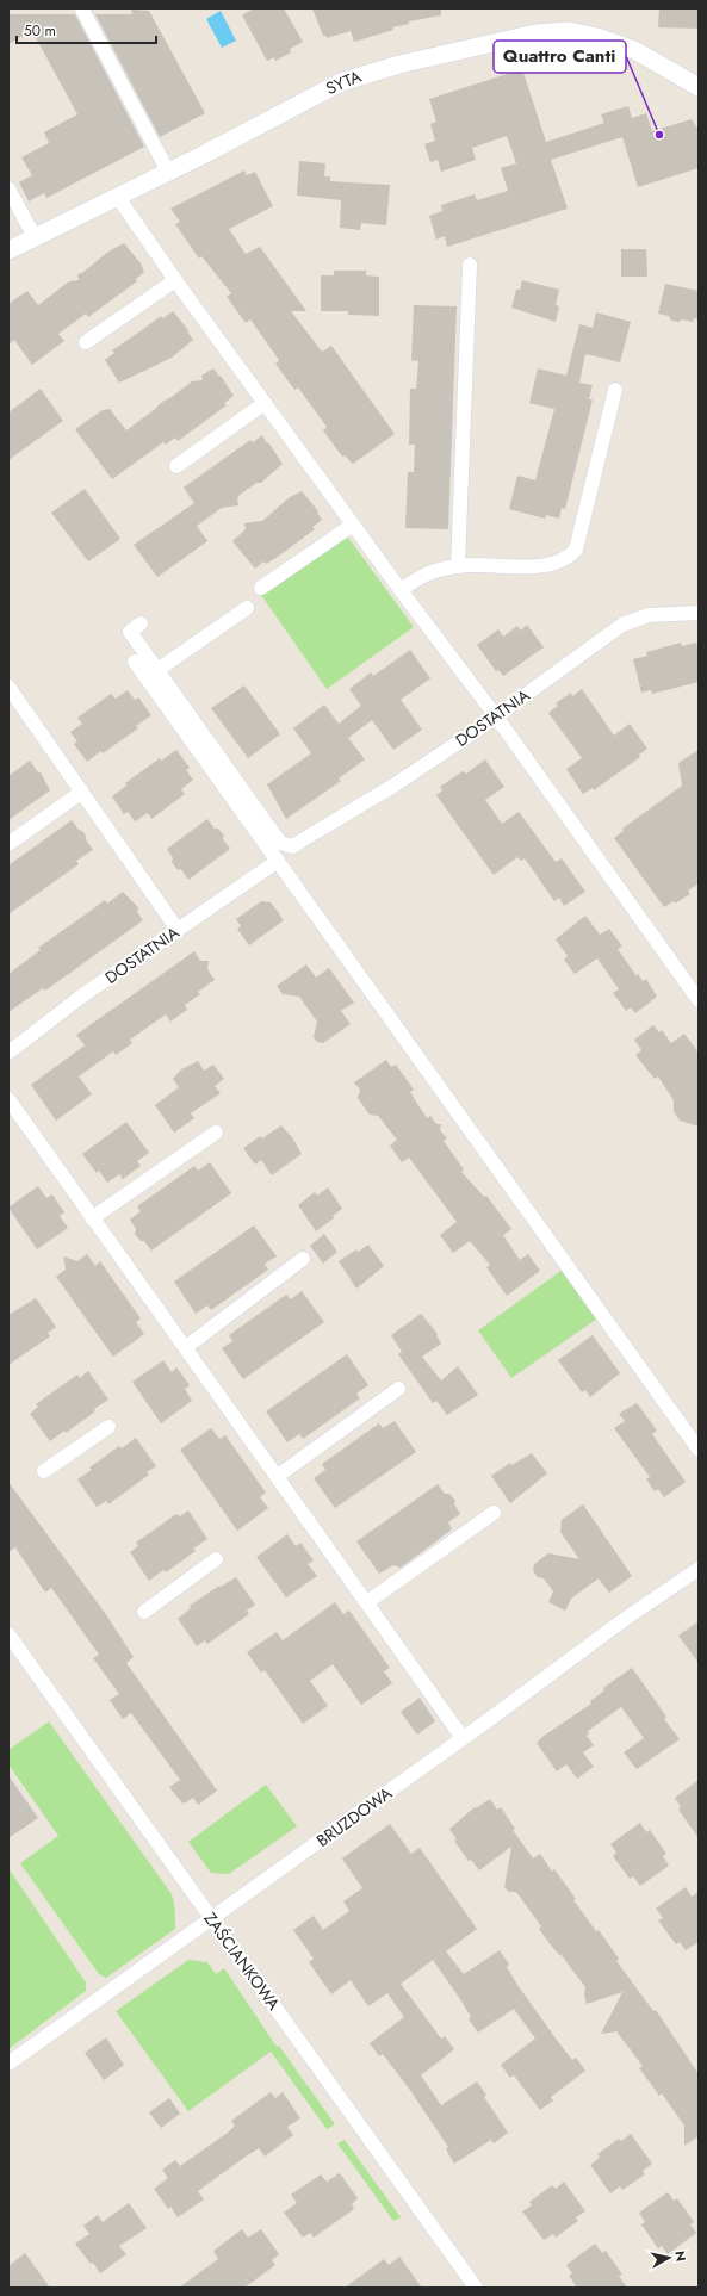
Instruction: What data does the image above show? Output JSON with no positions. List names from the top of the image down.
{
  "streets": {
    "street": [
      "SYTA",
      "DOSTATNIA",
      "BRUZDOWA",
      "ZAŚCIANKOWA"
    ]
  },
  "crossings": [
    ["BRUZDOWA", "ZAŚCIANKOWA"]
  ],
  "places": ["Quattro Canti"],
  "scale_bar": "50 m",
  "north": "right"
}
